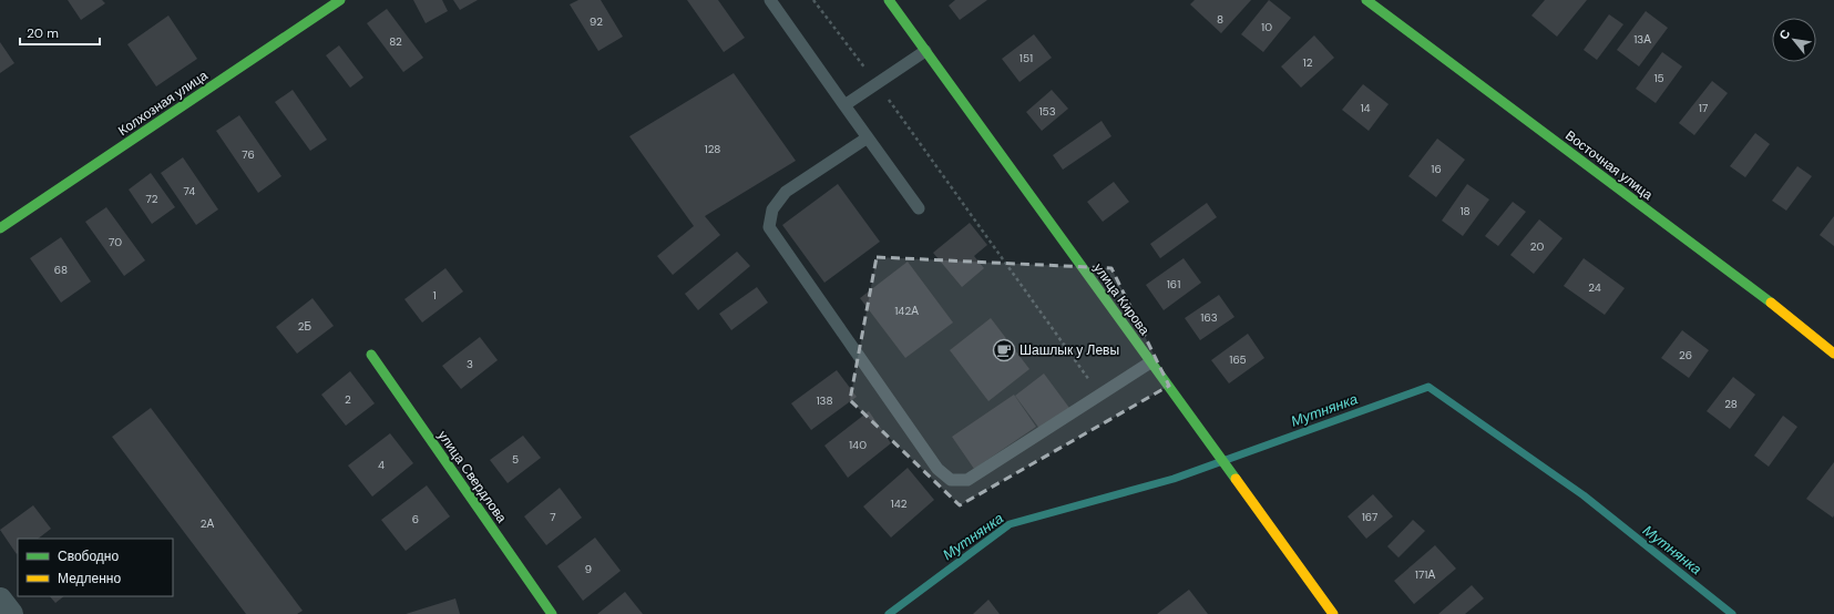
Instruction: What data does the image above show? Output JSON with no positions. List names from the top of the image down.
{
  "streets": {
    "street": [
      "Колхозная улица",
      "Восточная улица",
      "улица Кирова",
      "улица Свердлова"
    ]
  },
  "water": ["Мутнянка"],
  "places": {
    "cafe": ["Шашлык у Левы"]
  },
  "house_numbers": [
    "8",
    "92",
    "10",
    "13А",
    "82",
    "151",
    "12",
    "15",
    "14",
    "17",
    "153",
    "128",
    "76",
    "16",
    "74",
    "72",
    "18",
    "70",
    "20",
    "68",
    "161",
    "24",
    "1",
    "142А",
    "163",
    "2Б",
    "26",
    "165",
    "3",
    "2",
    "138",
    "28",
    "140",
    "5",
    "4",
    "142",
    "7",
    "167",
    "6",
    "2А",
    "9",
    "171А"
  ],
  "legend": ["Свободно", "Медленно"],
  "scale_bar": "20 m",
  "north": "top left"
}
